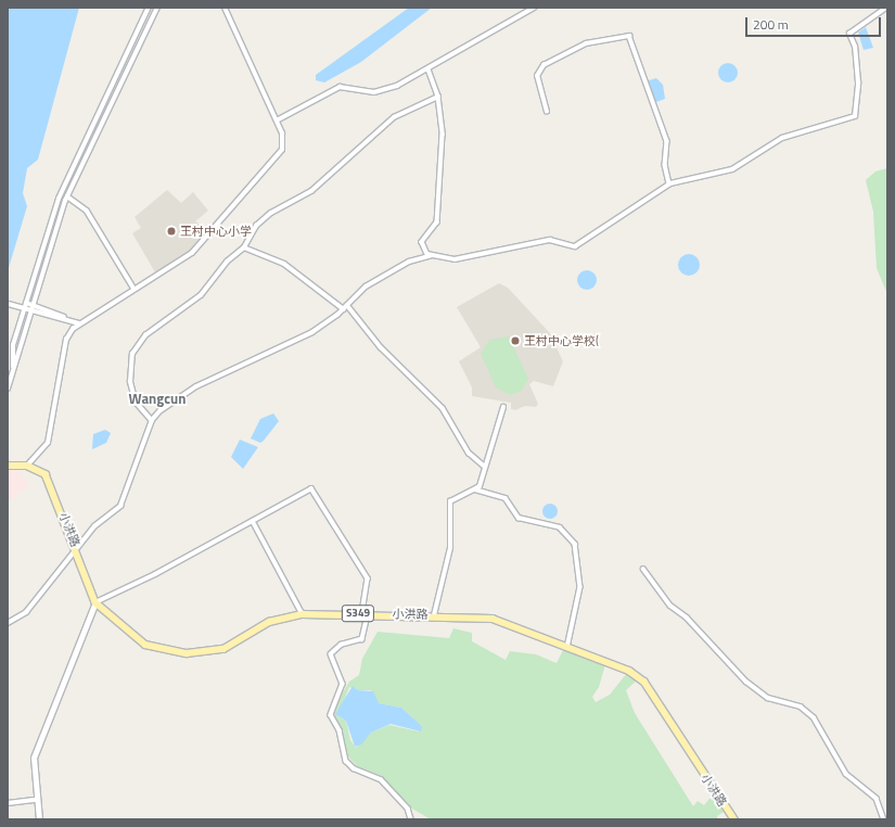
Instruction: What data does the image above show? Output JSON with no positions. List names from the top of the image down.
{
  "streets": {
    "main road": ["小洪路", "S349"]
  },
  "districts": ["Wangcun"],
  "places": ["王村中心小学", "王村中心学校("],
  "scale_bar": "200 m"
}
